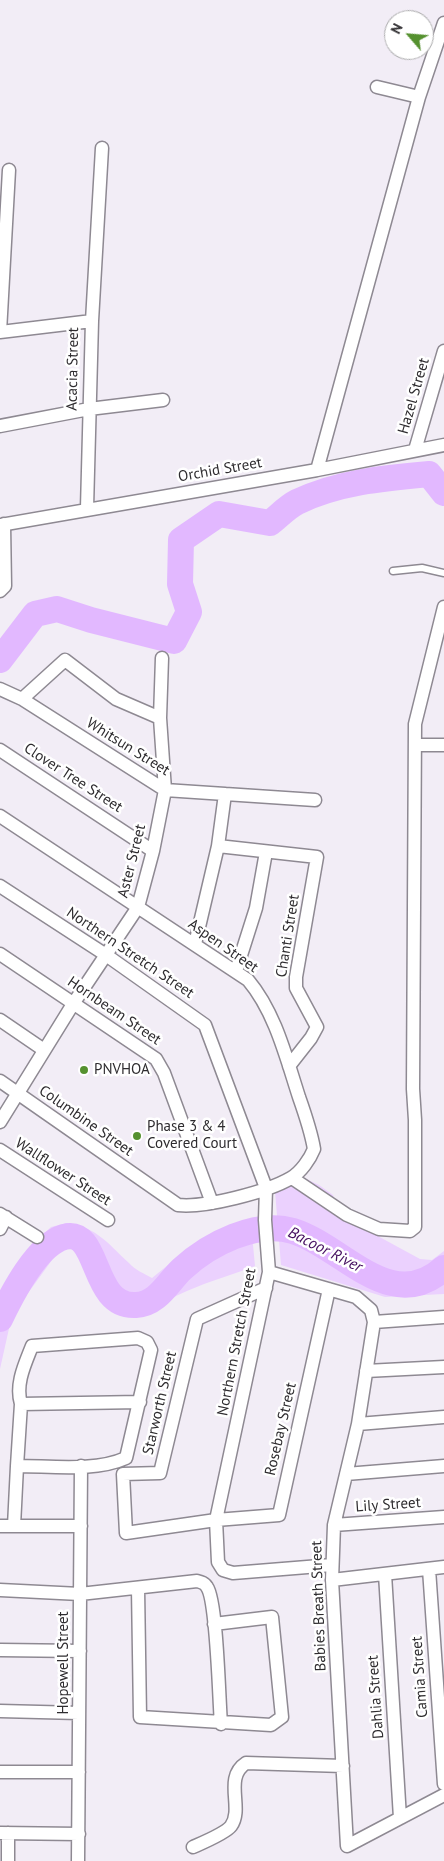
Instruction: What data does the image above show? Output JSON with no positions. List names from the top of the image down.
{
  "streets": {
    "street": [
      "Acacia Street",
      "Hazel Street",
      "Orchid Street",
      "Whitsun Street",
      "Clover Tree Street",
      "Aster Street",
      "Chanti Street",
      "Aspen Street",
      "Northern Stretch Street",
      "Hornbeam Street",
      "Columbine Street",
      "Wallflower Street",
      "Starworth Street",
      "Rosebay Street",
      "Lily Street",
      "Babies Breath Street",
      "Hopewell Street",
      "Camia Street",
      "Dahlia Street"
    ]
  },
  "crossings": [
    ["Acacia Street", "Orchid Street"],
    ["Hazel Street", "Orchid Street"],
    ["Whitsun Street", "Aster Street"],
    ["Clover Tree Street", "Aster Street"],
    ["Aster Street", "Aspen Street"],
    ["Aster Street", "Northern Stretch Street"],
    ["Aster Street", "Hornbeam Street"],
    ["Aster Street", "Columbine Street"],
    ["Chanti Street", "Aspen Street"],
    ["Aspen Street", "Northern Stretch Street"],
    ["Aspen Street", "Columbine Street"],
    ["Northern Stretch Street", "Columbine Street"],
    ["Northern Stretch Street", "Starworth Street"],
    ["Northern Stretch Street", "Rosebay Street"],
    ["Northern Stretch Street", "Babies Breath Street"],
    ["Hornbeam Street", "Columbine Street"],
    ["Starworth Street", "Rosebay Street"],
    ["Lily Street", "Babies Breath Street"],
    ["Babies Breath Street", "Dahlia Street"]
  ],
  "water": ["Bacoor River"],
  "places": ["PNVHOA", "Phase 3 & 4 Covered Court"],
  "north": "top left"
}
